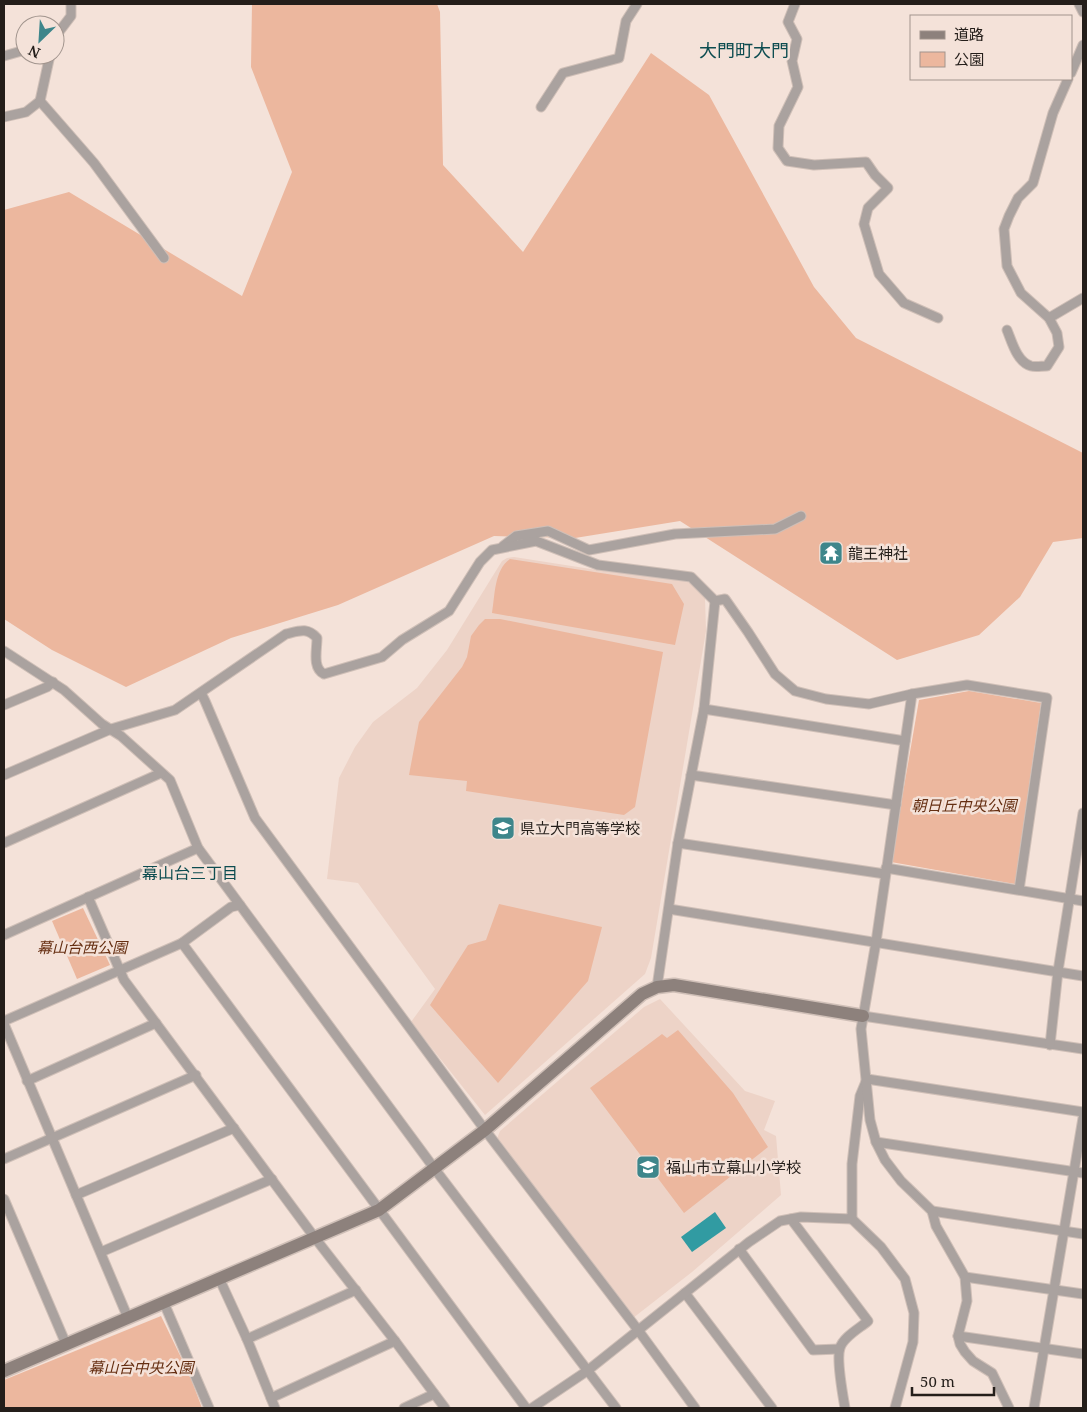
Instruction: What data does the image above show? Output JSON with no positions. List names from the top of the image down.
{
  "districts": ["大門町大門", "幕山台三丁目"],
  "parks": ["朝日丘中央公園", "幕山台西公園", "幕山台中央公園"],
  "places": {
    "temple": ["龍王神社"],
    "school or university": ["県立大門高等学校", "福山市立幕山小学校"]
  },
  "legend": ["道路", "公園"],
  "scale_bar": "50 m",
  "north": "bottom left"
}
